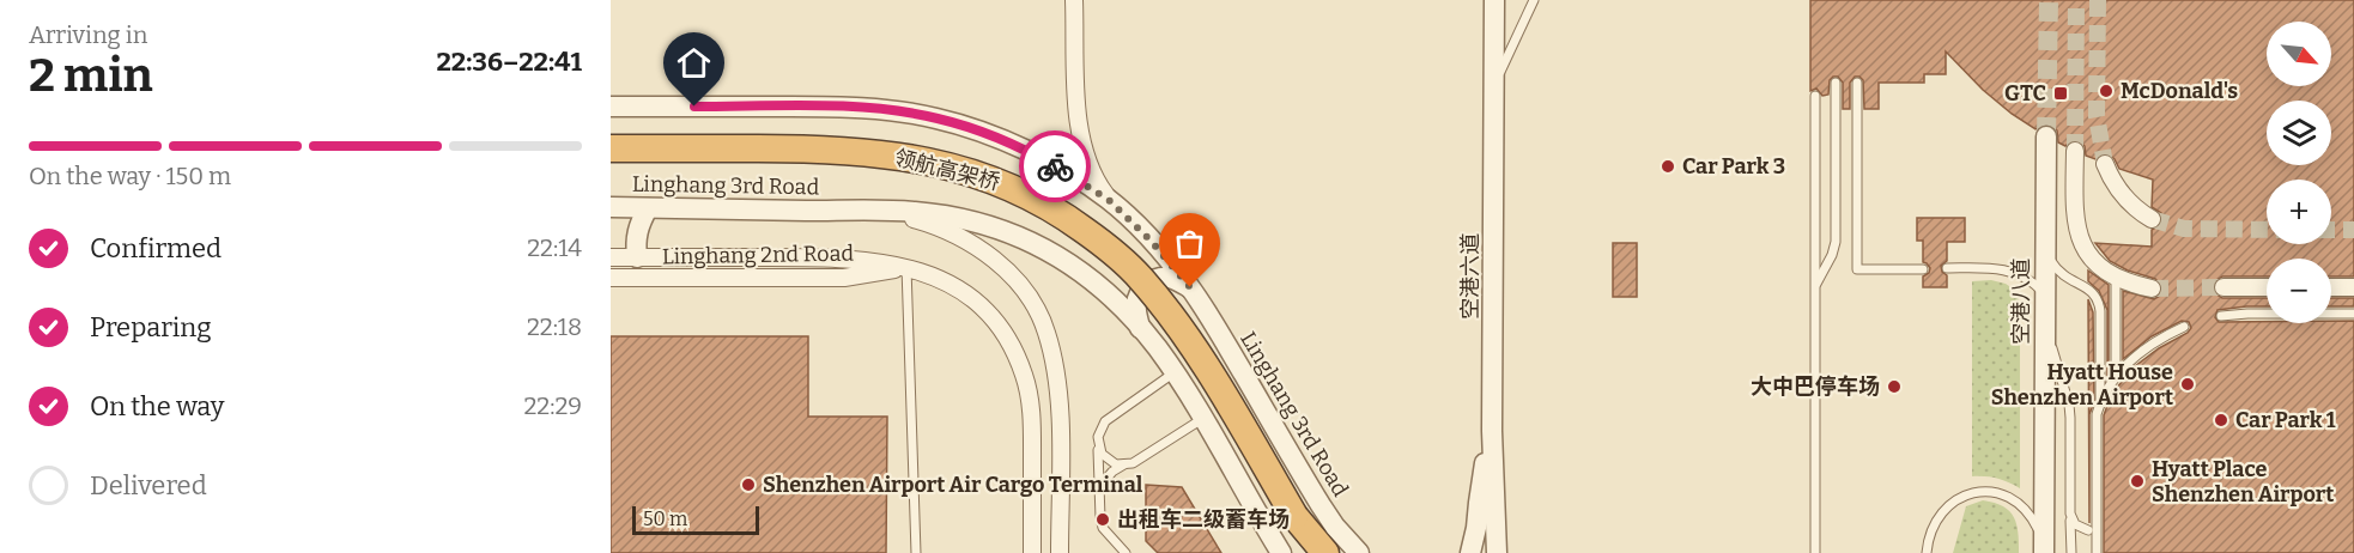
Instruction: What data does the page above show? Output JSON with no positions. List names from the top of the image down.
{
  "streets": {
    "highway": ["领航高架桥"],
    "street": [
      "Linghang 3rd Road",
      "Linghang 2nd Road",
      "空港六道",
      "空港八道"
    ]
  },
  "places": {
    "other": [
      "McDonald's",
      "Car Park 3",
      "Hyatt House Shenzhen Airport",
      "大中巴停车场",
      "Car Park 1",
      "Hyatt Place Shenzhen Airport",
      "Shenzhen Airport Air Cargo Terminal",
      "出租车二级蓄车场"
    ],
    "transit": ["GTC"]
  },
  "scale_bar": "50 m",
  "north": "bottom right",
  "page": {
    "heading": ["2 min", "Arriving in", "22:36–22:41"],
    "map_buttons": ["+", "−"],
    "bar": "On the way · 150 m",
    "list": [
      ["Confirmed", "22:14"],
      ["Preparing", "22:18"],
      ["On the way", "22:29"],
      "Delivered"
    ],
    "scale": "50 m"
  }
}
